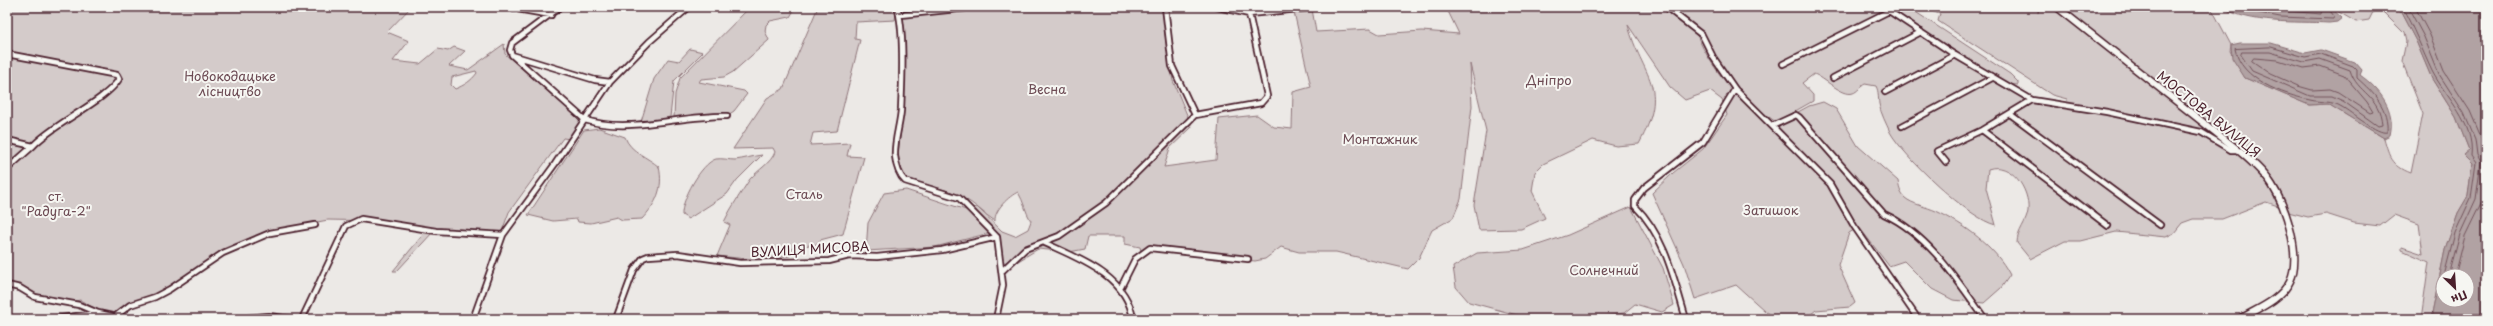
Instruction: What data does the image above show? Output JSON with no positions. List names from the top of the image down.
{
  "streets": {
    "street": ["МОСТОВА ВУЛИЦЯ", "ВУЛИЦЯ МИСОВА"]
  },
  "parks": [
    "Новокодацьке лісництво",
    "Дніпро",
    "Весна",
    "Монтажник",
    "Сталь",
    "ст. \"Радуга-2\"",
    "Затишок",
    "Солнечний"
  ],
  "north": "bottom right"
}
